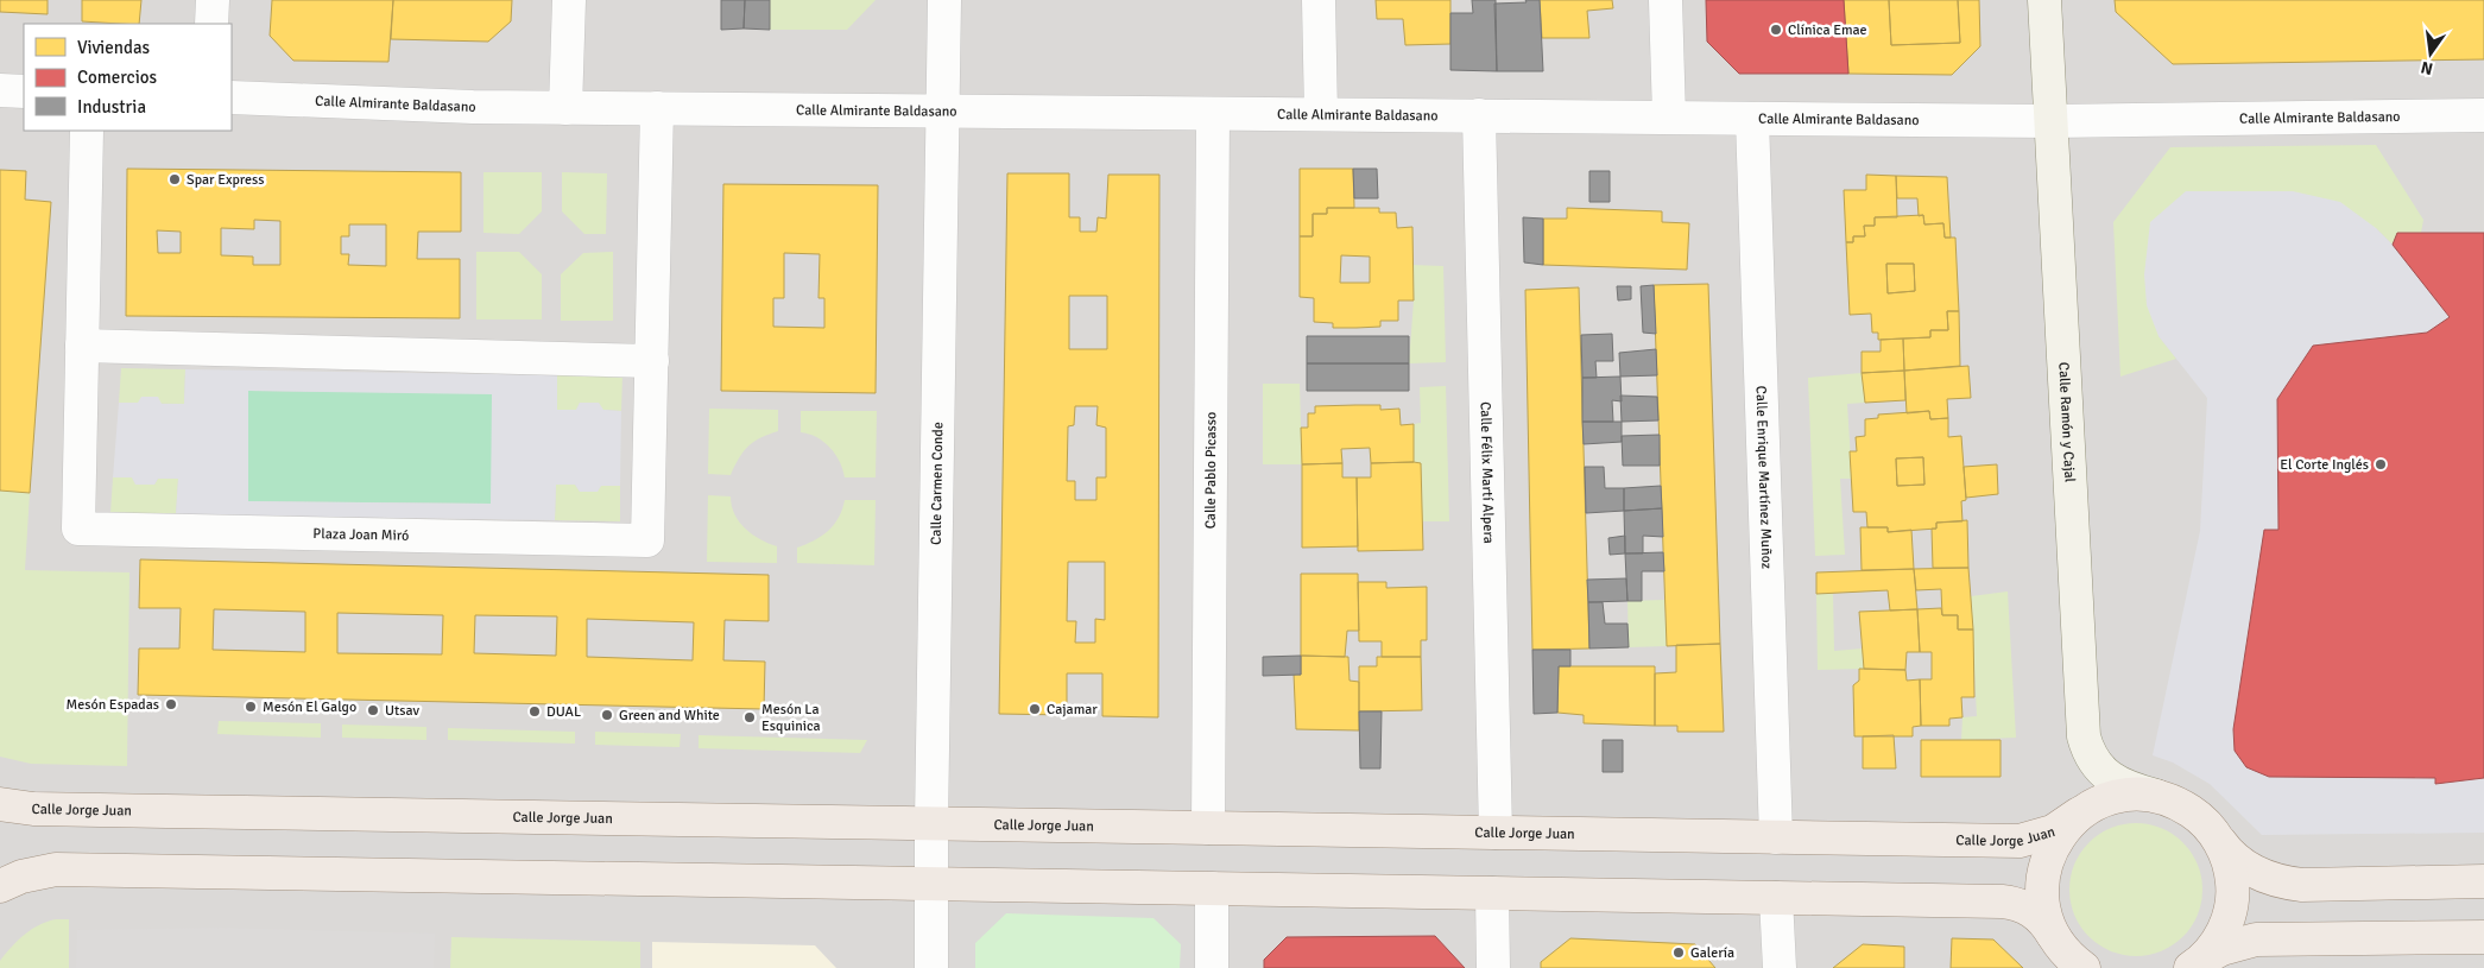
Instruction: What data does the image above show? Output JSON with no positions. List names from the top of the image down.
{
  "streets": {
    "main road": ["Calle Ramón y Cajal", "Calle Jorge Juan"],
    "street": [
      "Calle Almirante Baldasano",
      "Calle Pablo Picasso",
      "Calle Félix Martí Alpera",
      "Calle Enrique Martínez Muñoz",
      "Calle Carmen Conde",
      "Plaza Joan Miró"
    ]
  },
  "crossings": [
    ["Calle Almirante Baldasano", "Calle Ramón y Cajal"],
    ["Calle Almirante Baldasano", "Calle Pablo Picasso"],
    ["Calle Almirante Baldasano", "Calle Félix Martí Alpera"],
    ["Calle Almirante Baldasano", "Calle Enrique Martínez Muñoz"],
    ["Calle Almirante Baldasano", "Calle Carmen Conde"],
    ["Calle Almirante Baldasano", "Plaza Joan Miró"],
    ["Calle Ramón y Cajal", "Calle Jorge Juan"],
    ["Calle Pablo Picasso", "Calle Jorge Juan"],
    ["Calle Félix Martí Alpera", "Calle Jorge Juan"],
    ["Calle Enrique Martínez Muñoz", "Calle Jorge Juan"],
    ["Calle Carmen Conde", "Calle Jorge Juan"]
  ],
  "places": [
    "Clínica Emae",
    "Spar Express",
    "El Corte Inglés",
    "Mesón Espadas",
    "Mesón El Galgo",
    "Cajamar",
    "Utsav",
    "DUAL",
    "Green and White",
    "Mesón La Esquinica",
    "Galería"
  ],
  "legend": ["Viviendas", "Comercios", "Industria"],
  "north": "bottom"
}
